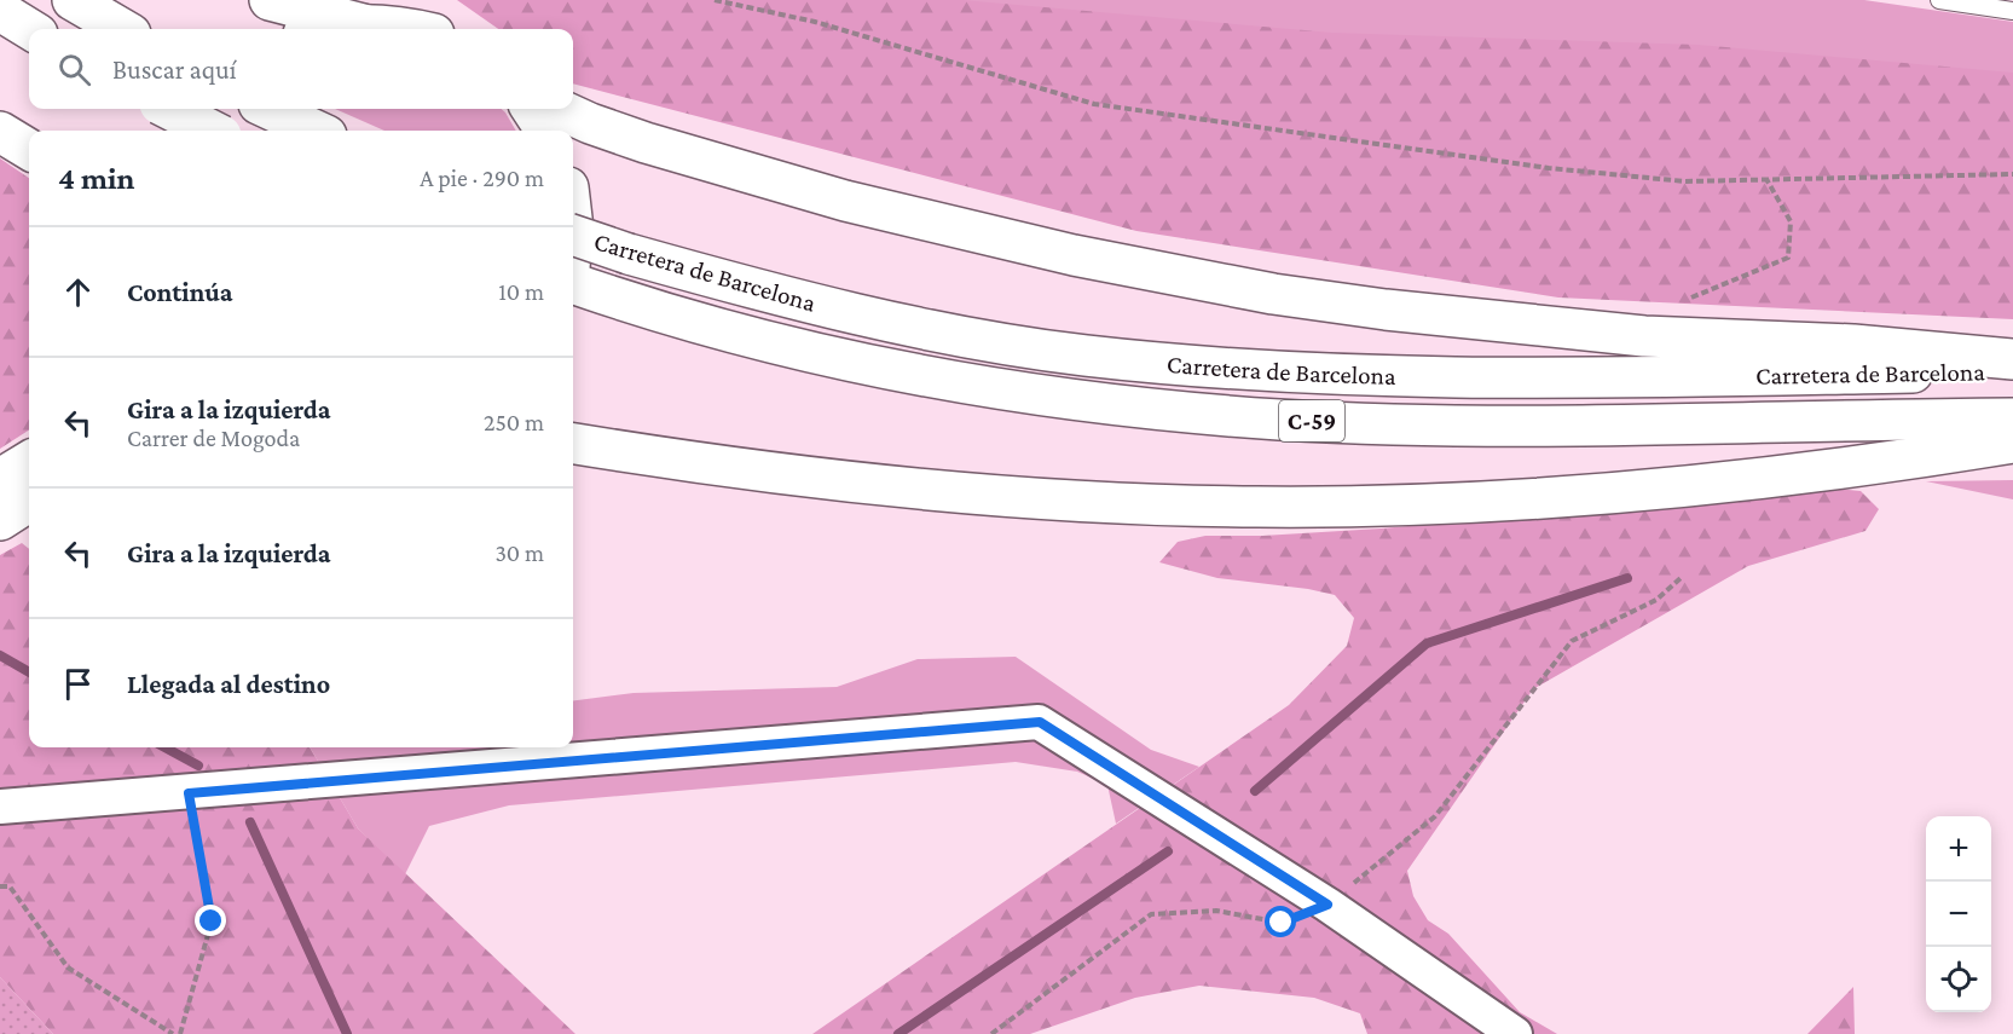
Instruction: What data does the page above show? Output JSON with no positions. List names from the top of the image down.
{
  "streets": {
    "main road": ["Carretera de Barcelona", "C-59"]
  },
  "page": {
    "search": "Buscar aquí",
    "heading": ["4 min", "A pie · 290 m"],
    "list": [
      ["Continúa", "10 m"],
      ["Gira a la izquierda", "Carrer de Mogoda", "250 m"],
      ["Gira a la izquierda", "30 m"],
      "Llegada al destino"
    ],
    "map_buttons": ["+", "−"]
  }
}
